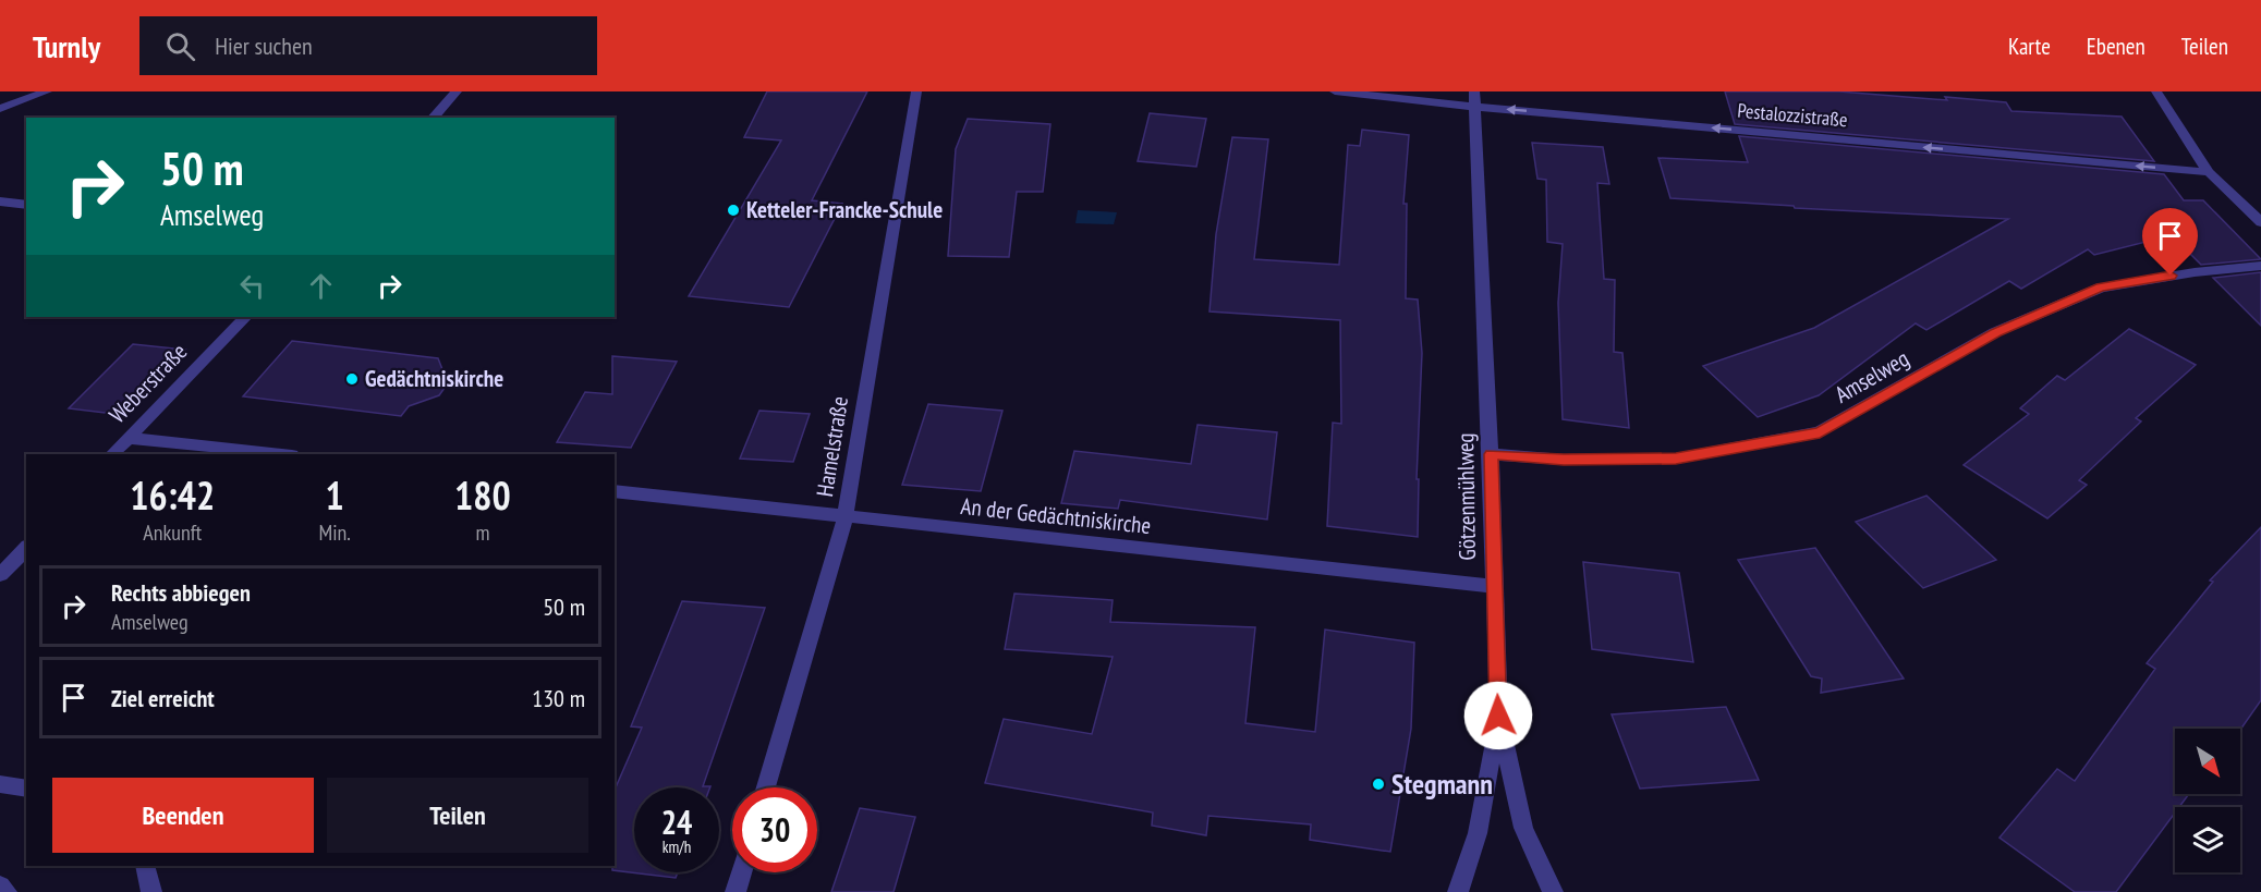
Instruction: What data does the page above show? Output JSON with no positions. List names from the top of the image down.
{
  "streets": {
    "street": [
      "Pestalozzistraße",
      "Amselweg",
      "Weberstraße",
      "Hamelstraße",
      "Götzenmühlweg",
      "An der Gedächtniskirche"
    ]
  },
  "crossings": [
    ["Pestalozzistraße", "Götzenmühlweg"],
    ["Amselweg", "Götzenmühlweg"],
    ["Hamelstraße", "An der Gedächtniskirche"],
    ["Götzenmühlweg", "An der Gedächtniskirche"]
  ],
  "one_way": ["Pestalozzistraße"],
  "places": ["Ketteler-Francke-Schule", "Gedächtniskirche", "Stegmann"],
  "north": "bottom right",
  "page": {
    "header": "Turnly",
    "search": "Hier suchen",
    "nav": ["Karte", "Ebenen", "Teilen"],
    "turn": ["50 m", "Amselweg"],
    "eta": [
      "16:42",
      "Ankunft",
      "1",
      "Min.",
      "180",
      "m"
    ],
    "list": [
      {
        "name": "Rechts abbiegen",
        "note": "Amselweg",
        "value": "50 m"
      },
      {
        "name": "Ziel erreicht",
        "value": "130 m"
      }
    ],
    "buttons": ["Beenden", "Teilen"],
    "speed": "24 km/h",
    "limit": "30"
  }
}
